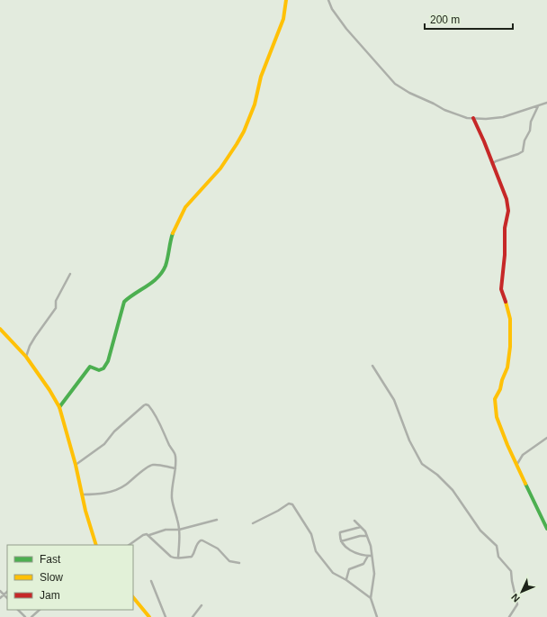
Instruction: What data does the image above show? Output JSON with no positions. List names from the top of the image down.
{
  "legend": ["Fast", "Slow", "Jam"],
  "scale_bar": "200 m",
  "north": "bottom left"
}
